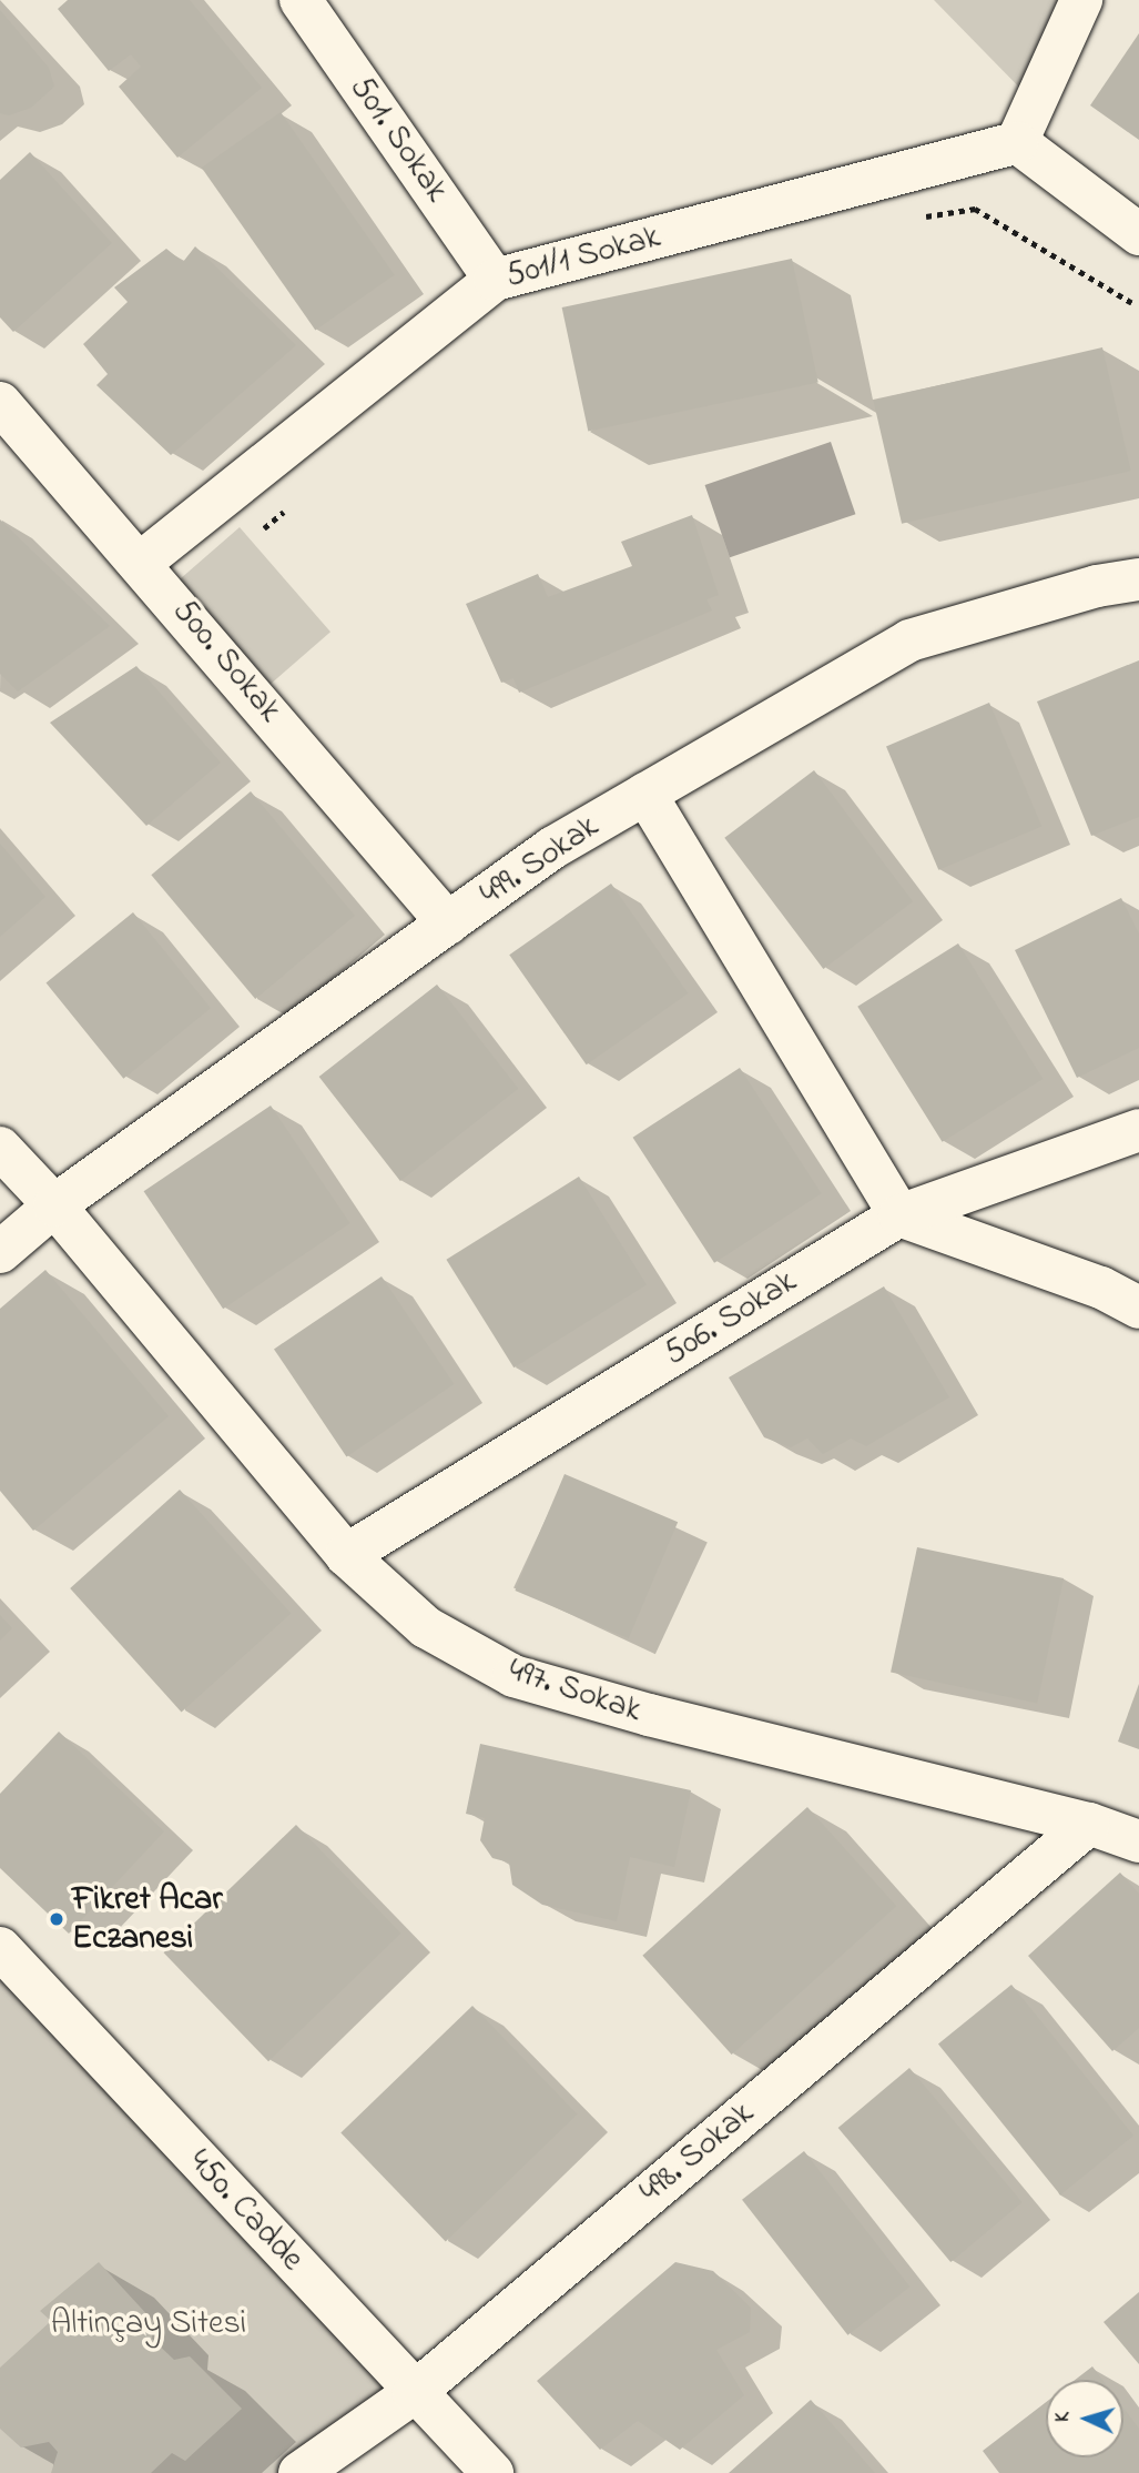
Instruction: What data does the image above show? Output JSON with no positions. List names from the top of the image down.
{
  "streets": {
    "street": [
      "501. Sokak",
      "501/1 Sokak",
      "500. Sokak",
      "499. Sokak",
      "506. Sokak",
      "497. Sokak",
      "498. Sokak",
      "450. Cadde"
    ]
  },
  "crossings": [
    ["501. Sokak", "501/1 Sokak"],
    ["501/1 Sokak", "500. Sokak"],
    ["500. Sokak", "499. Sokak"],
    ["499. Sokak", "497. Sokak"],
    ["506. Sokak", "497. Sokak"],
    ["497. Sokak", "498. Sokak"],
    ["498. Sokak", "450. Cadde"]
  ],
  "parks": ["Altinçay Sitesi"],
  "places": ["Fikret Acar Eczanesi"],
  "north": "left"
}
